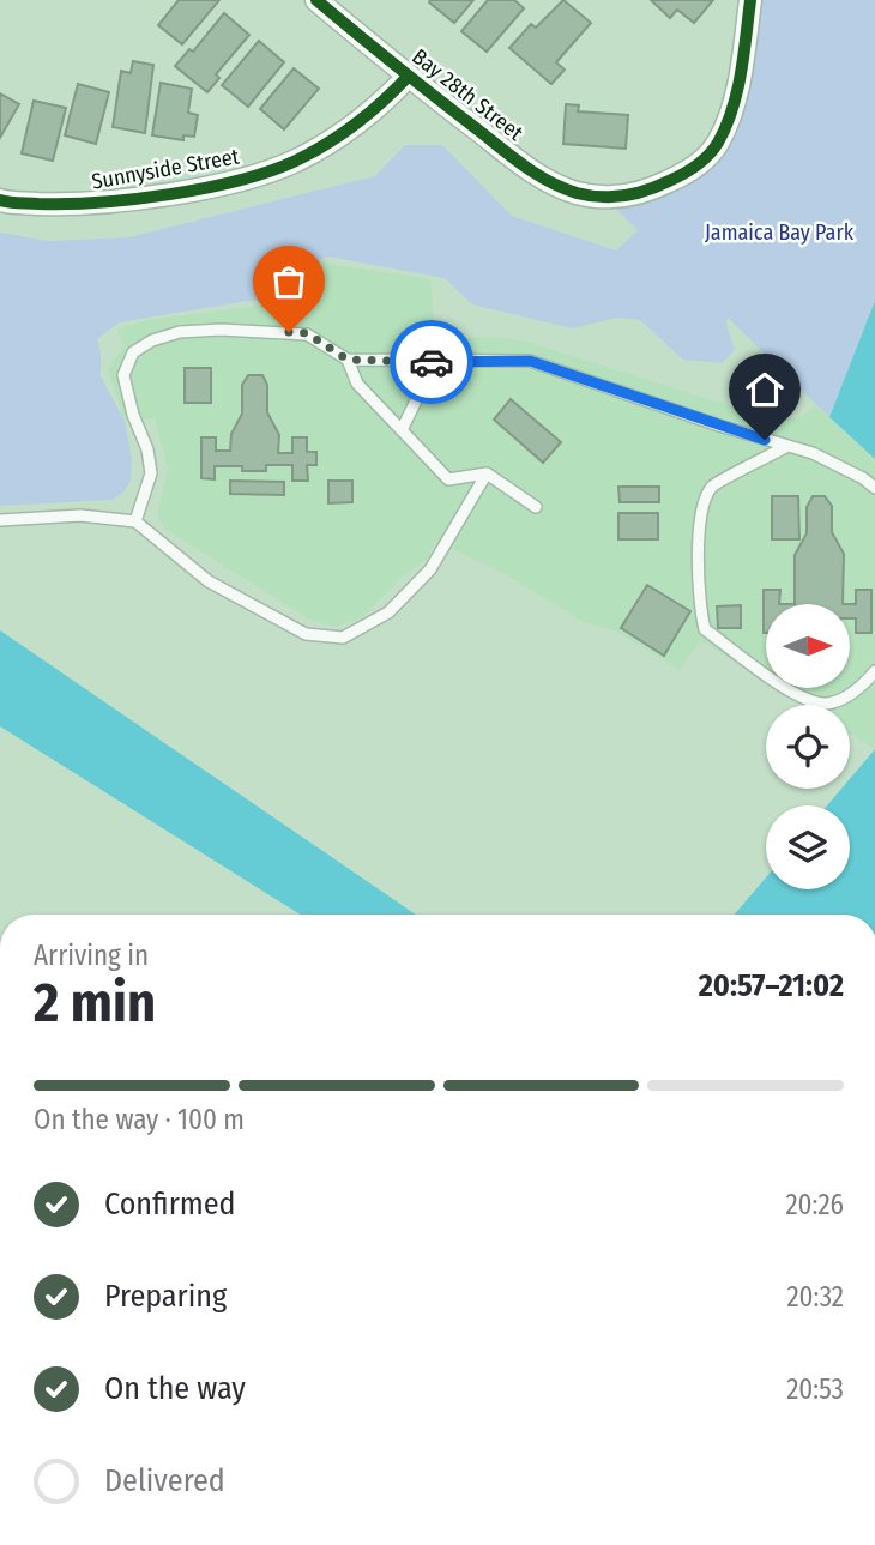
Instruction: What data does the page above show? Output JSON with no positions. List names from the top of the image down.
{
  "streets": {
    "street": ["Bay 28th Street", "Sunnyside Street"]
  },
  "crossings": [
    ["Bay 28th Street", "Sunnyside Street"]
  ],
  "parks": ["Jamaica Bay Park"],
  "north": "right",
  "page": {
    "heading": ["2 min", "Arriving in", "20:57–21:02"],
    "bar": "On the way · 100 m",
    "list": [
      ["Confirmed", "20:26"],
      ["Preparing", "20:32"],
      ["On the way", "20:53"],
      "Delivered"
    ]
  }
}
